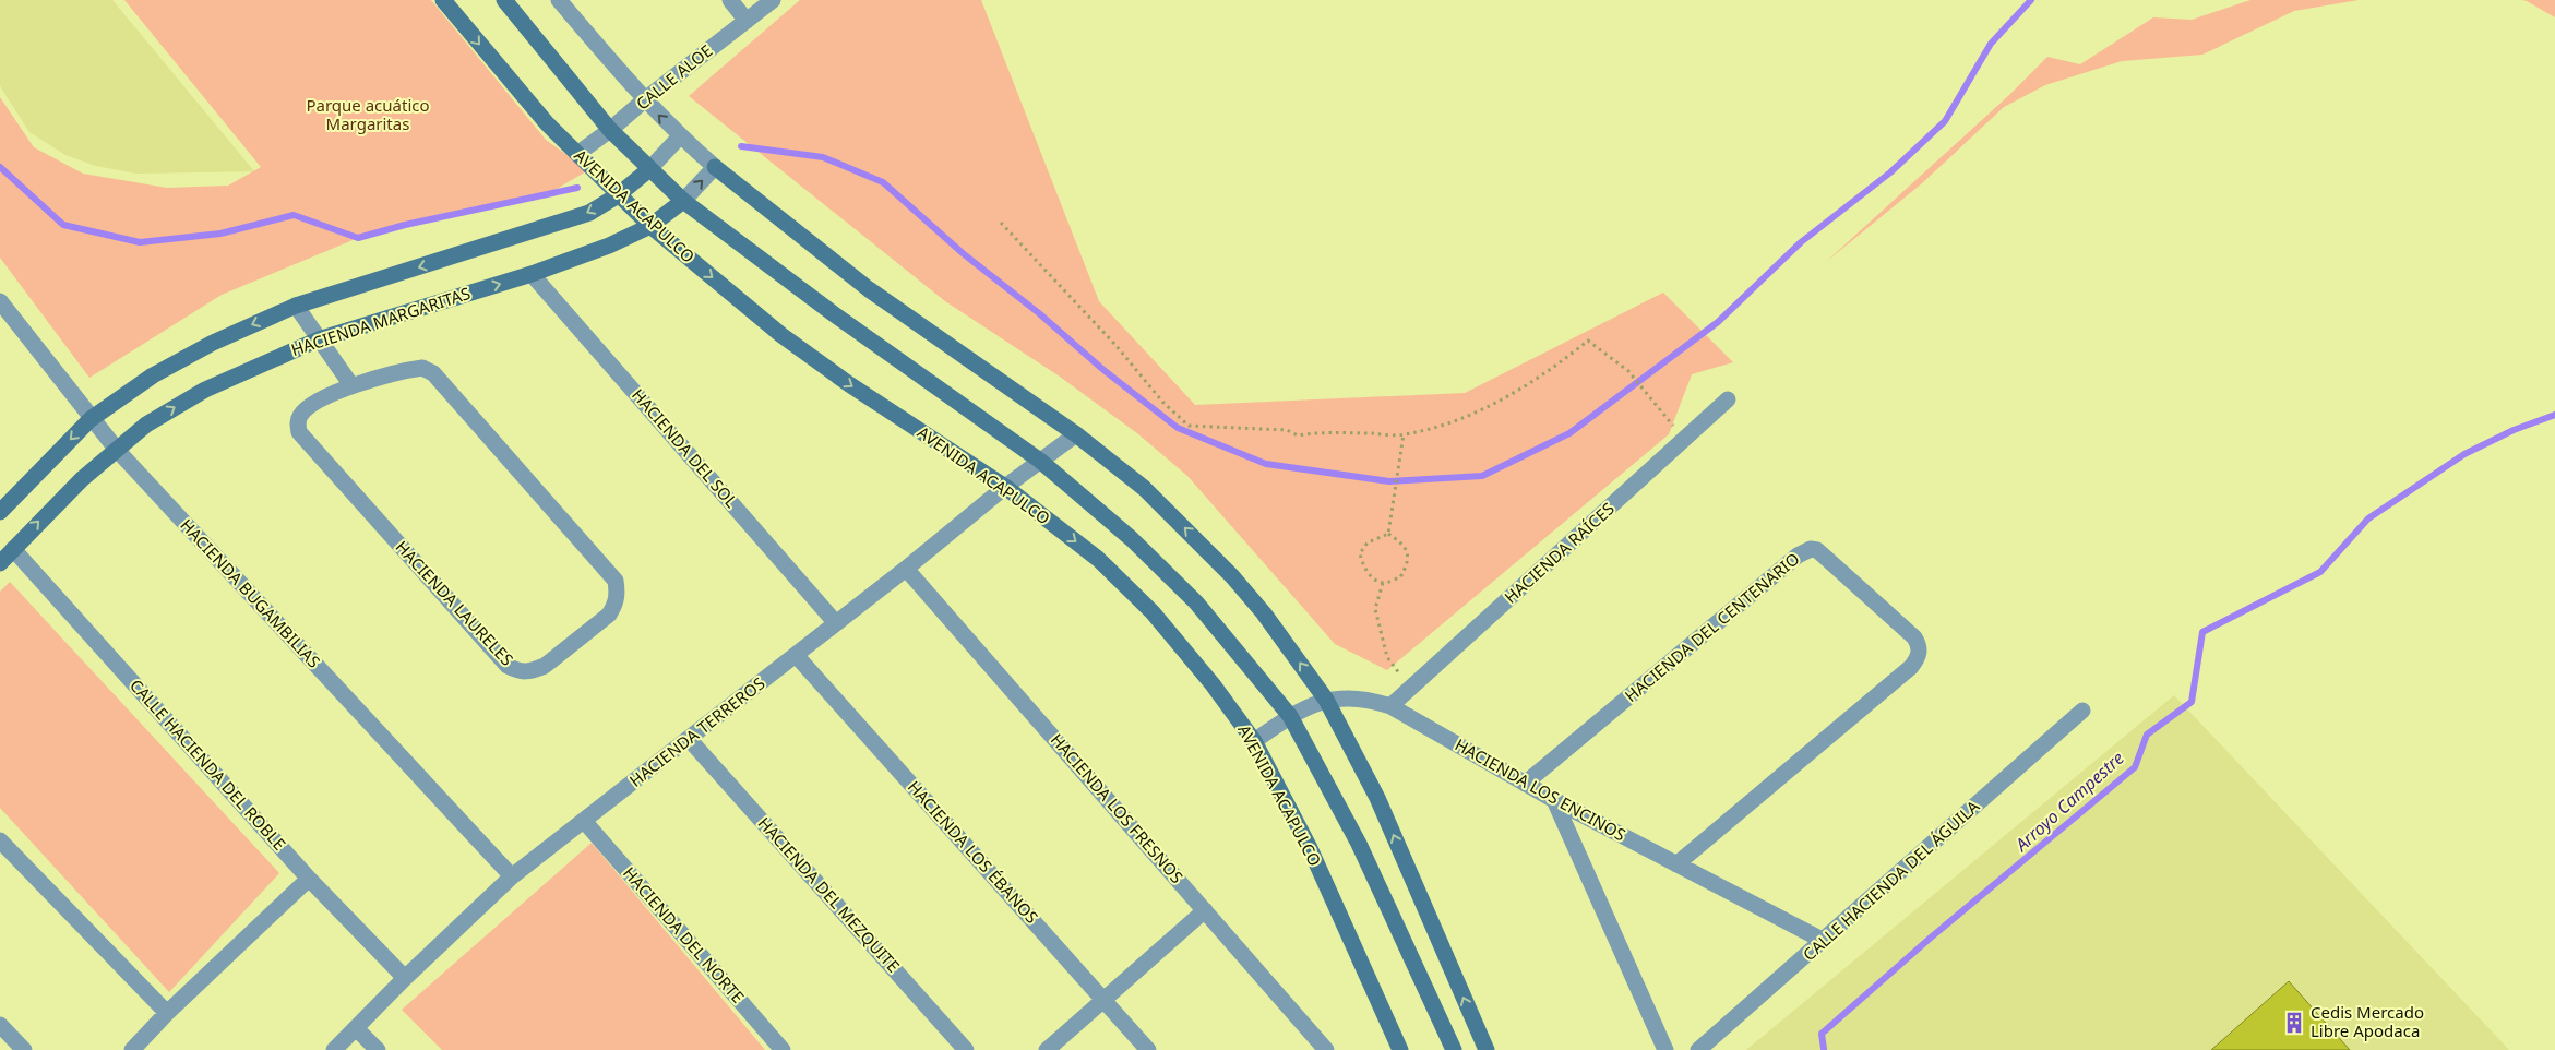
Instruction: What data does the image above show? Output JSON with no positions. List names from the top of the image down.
{
  "streets": {
    "street": [
      "CALLE ALOE",
      "AVENIDA ACAPULCO",
      "HACIENDA MARGARITAS",
      "HACIENDA DEL SOL",
      "HACIENDA RAÍCES",
      "HACIENDA BUGAMBILIAS",
      "HACIENDA LAURELES",
      "HACIENDA DEL CENTENARIO",
      "HACIENDA TERREROS",
      "CALLE HACIENDA DEL ROBLE",
      "HACIENDA LOS ENCINOS",
      "HACIENDA LOS FRESNOS",
      "HACIENDA LOS ÉBANOS",
      "CALLE HACIENDA DEL ÁGUILA",
      "HACIENDA DEL MEZQUITE",
      "HACIENDA DEL NORTE"
    ]
  },
  "crossings": [
    ["CALLE ALOE", "AVENIDA ACAPULCO"],
    ["AVENIDA ACAPULCO", "HACIENDA MARGARITAS"],
    ["AVENIDA ACAPULCO", "HACIENDA TERREROS"],
    ["AVENIDA ACAPULCO", "HACIENDA LOS ENCINOS"],
    ["HACIENDA MARGARITAS", "HACIENDA DEL SOL"],
    ["HACIENDA MARGARITAS", "HACIENDA BUGAMBILIAS"],
    ["HACIENDA MARGARITAS", "CALLE HACIENDA DEL ROBLE"],
    ["HACIENDA DEL SOL", "HACIENDA TERREROS"],
    ["HACIENDA RAÍCES", "HACIENDA LOS ENCINOS"],
    ["HACIENDA BUGAMBILIAS", "HACIENDA TERREROS"],
    ["HACIENDA DEL CENTENARIO", "HACIENDA LOS ENCINOS"],
    ["HACIENDA TERREROS", "CALLE HACIENDA DEL ROBLE"],
    ["HACIENDA TERREROS", "HACIENDA LOS FRESNOS"],
    ["HACIENDA TERREROS", "HACIENDA LOS ÉBANOS"],
    ["HACIENDA TERREROS", "HACIENDA DEL MEZQUITE"],
    ["HACIENDA TERREROS", "HACIENDA DEL NORTE"],
    ["HACIENDA LOS ENCINOS", "CALLE HACIENDA DEL ÁGUILA"]
  ],
  "water": ["Arroyo Campestre"],
  "parks": ["Parque acuático Margaritas"],
  "places": {
    "building": ["Cedis Mercado Libre Apodaca"]
  }
}
